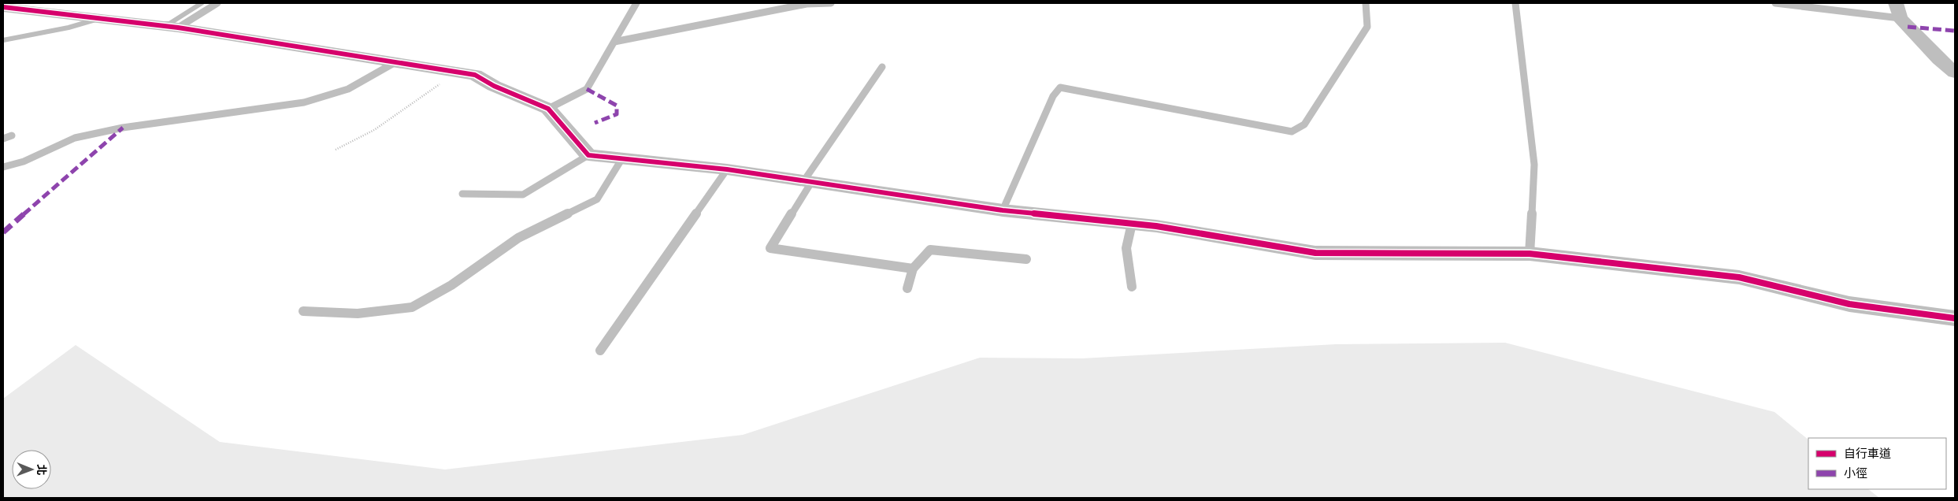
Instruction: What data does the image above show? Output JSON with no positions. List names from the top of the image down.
{
  "legend": ["自行車道", "小徑"],
  "north": "right"
}
